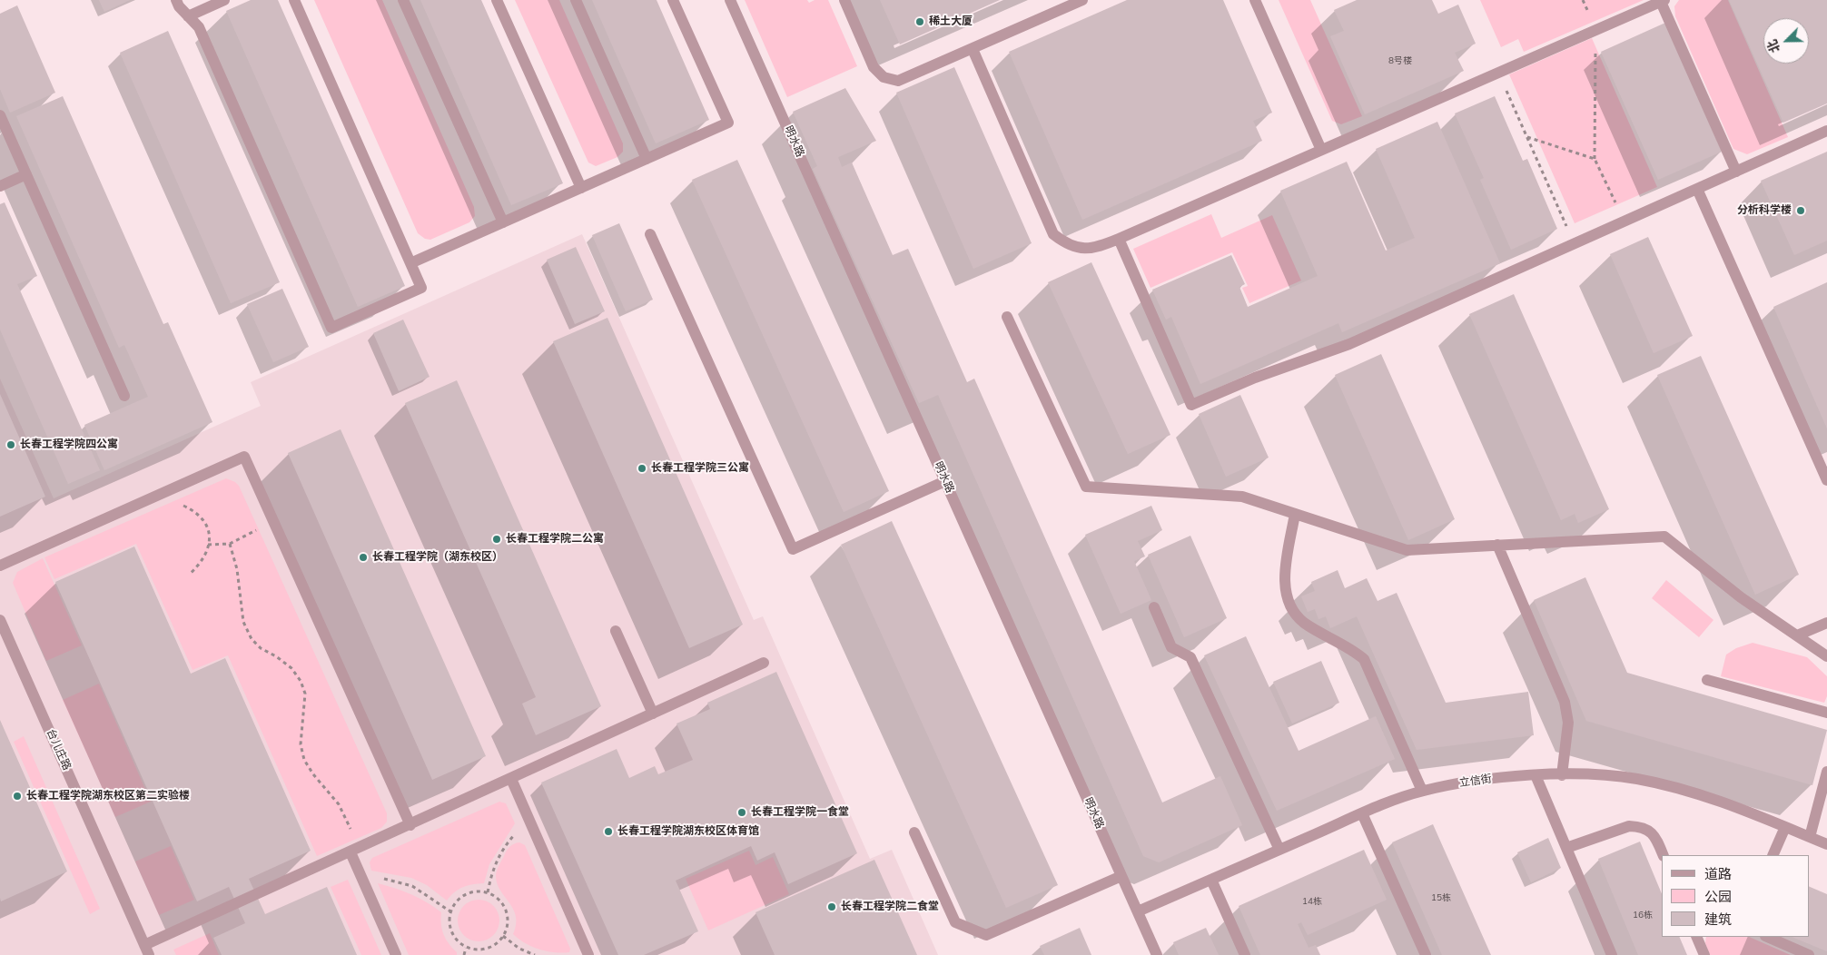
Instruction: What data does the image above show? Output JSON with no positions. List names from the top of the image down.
{
  "streets": {
    "street": ["明水路", "台儿庄路", "立信街"]
  },
  "crossings": [
    ["明水路", "立信街"]
  ],
  "places": [
    "稀土大厦",
    "分析科学楼",
    "长春工程学院四公寓",
    "长春工程学院三公寓",
    "长春工程学院二公寓",
    "长春工程学院（湖东校区）",
    "长春工程学院湖东校区第二实验楼",
    "长春工程学院一食堂",
    "长春工程学院湖东校区体育馆",
    "长春工程学院二食堂"
  ],
  "house_numbers": [
    "8号楼",
    "15栋",
    "14栋",
    "16栋"
  ],
  "legend": ["道路", "公园", "建筑"],
  "north": "bottom left"
}
